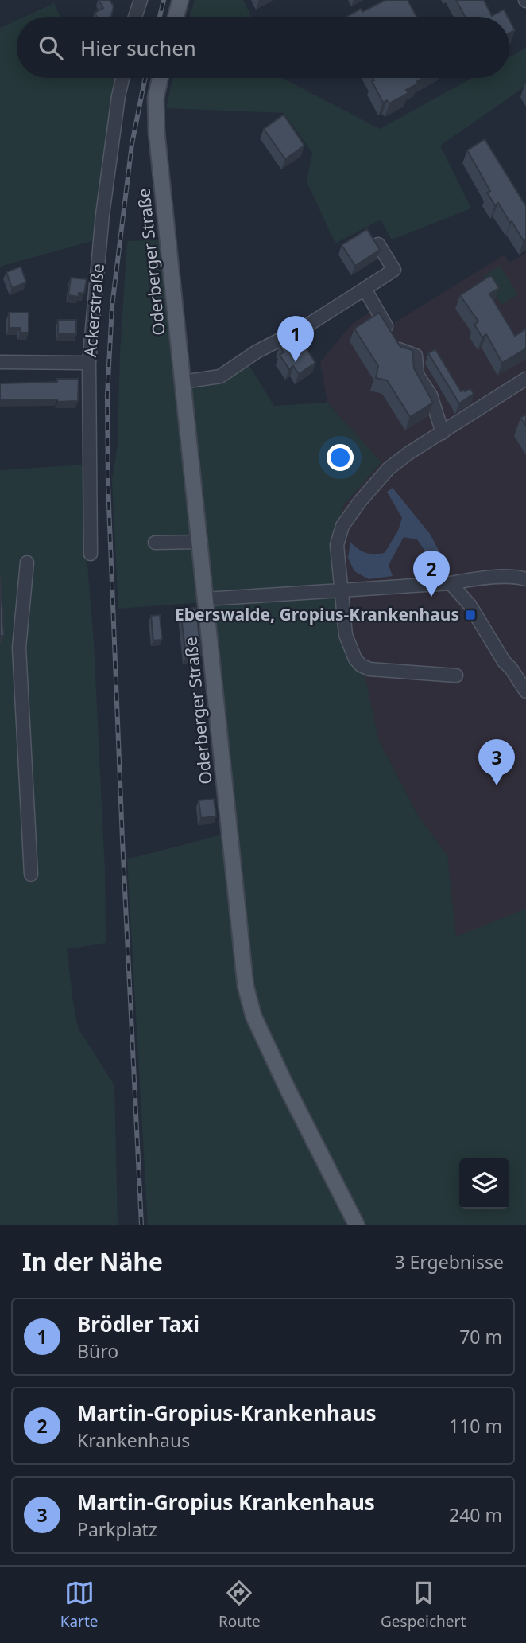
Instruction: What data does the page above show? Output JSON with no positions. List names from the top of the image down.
{
  "streets": {
    "main road": ["Oderberger Straße"],
    "street": ["Ackerstraße"]
  },
  "places": {
    "transit": ["Eberswalde, Gropius-Krankenhaus"]
  },
  "page": {
    "search": "Hier suchen",
    "pins": ["1", "2", "3"],
    "heading": ["In der Nähe", "3 Ergebnisse"],
    "list": [
      {
        "mark": "1",
        "name": "Brödler Taxi",
        "note": "Büro",
        "value": "70 m"
      },
      {
        "mark": "2",
        "name": "Martin-Gropius-Krankenhaus",
        "note": "Krankenhaus",
        "value": "110 m"
      },
      {
        "mark": "3",
        "name": "Martin-Gropius Krankenhaus",
        "note": "Parkplatz",
        "value": "240 m"
      }
    ],
    "nav": ["Karte", "Route", "Gespeichert"]
  }
}
